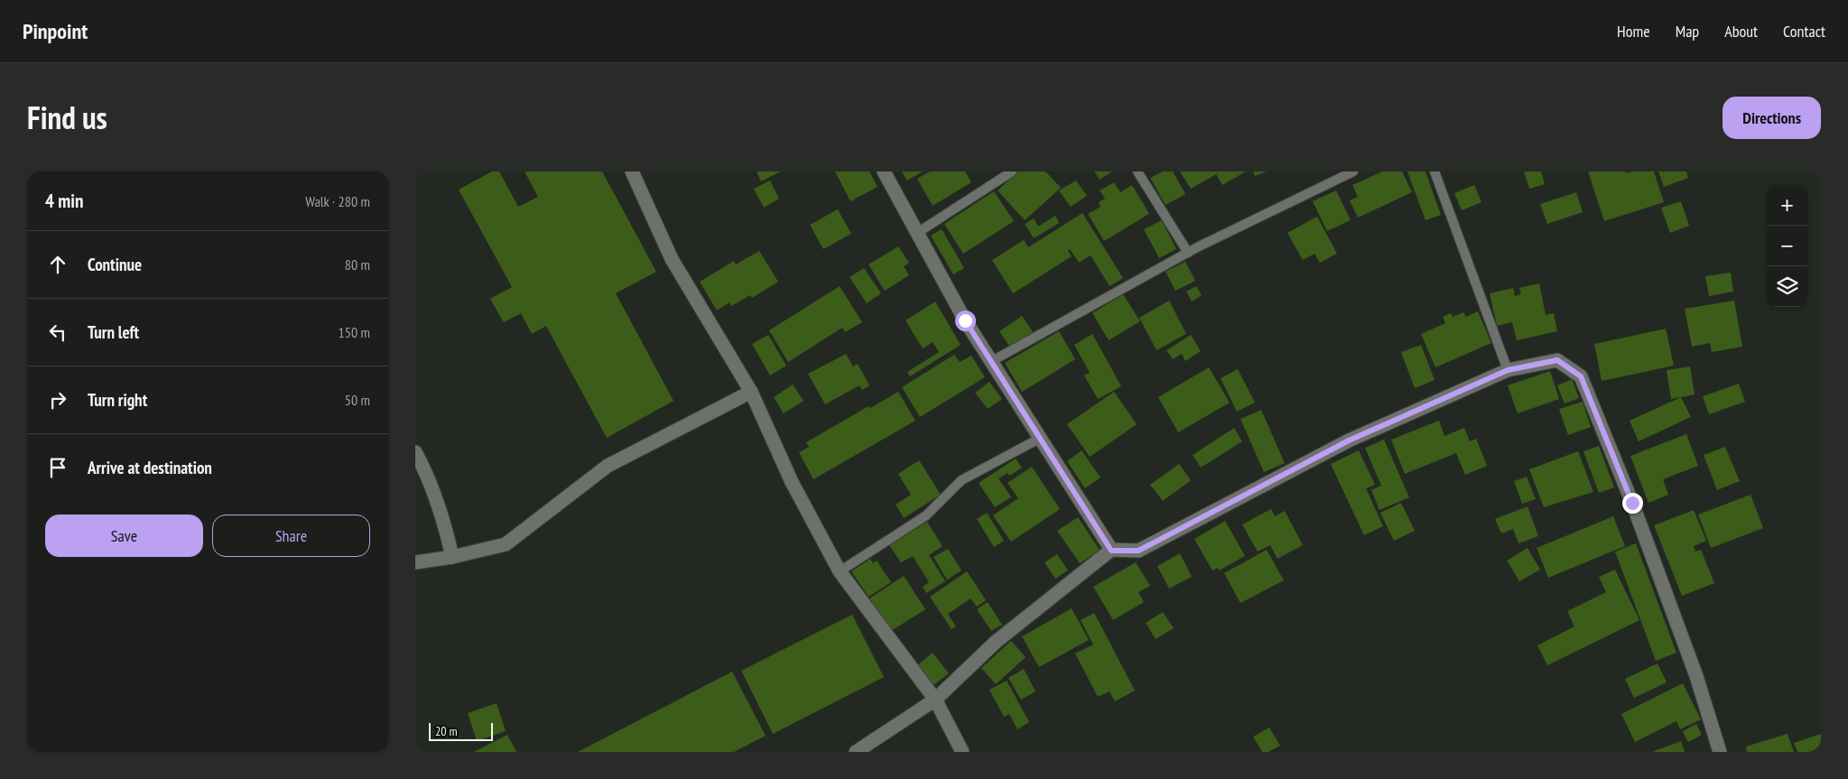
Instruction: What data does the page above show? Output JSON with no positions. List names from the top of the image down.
{
  "scale_bar": "20 m",
  "page": {
    "header": "Pinpoint",
    "nav": [
      "Home",
      "Map",
      "About",
      "Contact"
    ],
    "title": "Find us",
    "buttons": [
      "Directions",
      ["Save", "Share"]
    ],
    "heading": ["4 min", "Walk · 280 m"],
    "map_buttons": ["+", "−"],
    "list": [
      ["Continue", "80 m"],
      ["Turn left", "150 m"],
      ["Turn right", "50 m"],
      "Arrive at destination"
    ],
    "scale": "20 m"
  }
}
